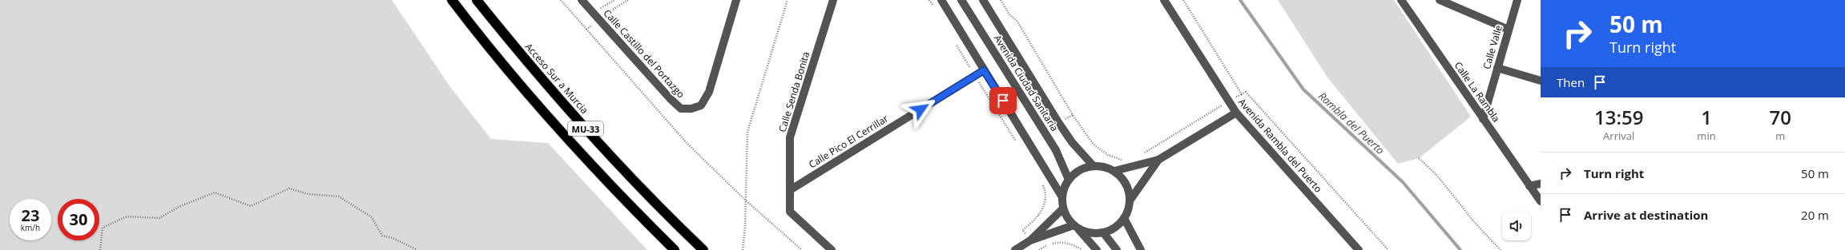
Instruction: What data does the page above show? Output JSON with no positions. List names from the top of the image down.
{
  "streets": {
    "highway": ["Acceso Sur a Murcia", "MU-33"],
    "street": [
      "Calle Valle",
      "Calle Castillo del Portazgo",
      "Avenida Ciudad Sanitaria",
      "Calle Senda Bonita",
      "Calle La Rambla",
      "Calle Pico El Cerrillar",
      "Avenida Rambla del Puerto"
    ]
  },
  "crossings": [
    ["Calle Valle", "Calle La Rambla"],
    ["Calle Senda Bonita", "Calle Pico El Cerrillar"]
  ],
  "water": ["Rambla del Puerto"],
  "page": {
    "turn": ["50 m", "Turn right"],
    "then": "Then",
    "eta": [
      "13:59",
      "Arrival",
      "1",
      "min",
      "70",
      "m"
    ],
    "list": [
      {
        "name": "Turn right",
        "value": "50 m"
      },
      {
        "name": "Arrive at destination",
        "value": "20 m"
      }
    ],
    "speed": "23 km/h",
    "limit": "30"
  }
}
